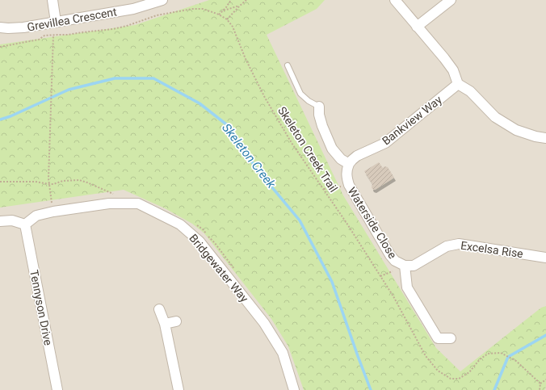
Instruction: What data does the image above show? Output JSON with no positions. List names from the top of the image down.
{
  "streets": {
    "street": [
      "Grevillea Crescent",
      "Bankview Way",
      "Waterside Close",
      "Excelsa Rise",
      "Bridgewater Way",
      "Tennyson Drive"
    ],
    "path": ["Skeleton Creek Trail"]
  },
  "crossings": [
    ["Bankview Way", "Waterside Close"],
    ["Waterside Close", "Excelsa Rise"],
    ["Bridgewater Way", "Tennyson Drive"]
  ],
  "water": ["Skeleton Creek"]
}
